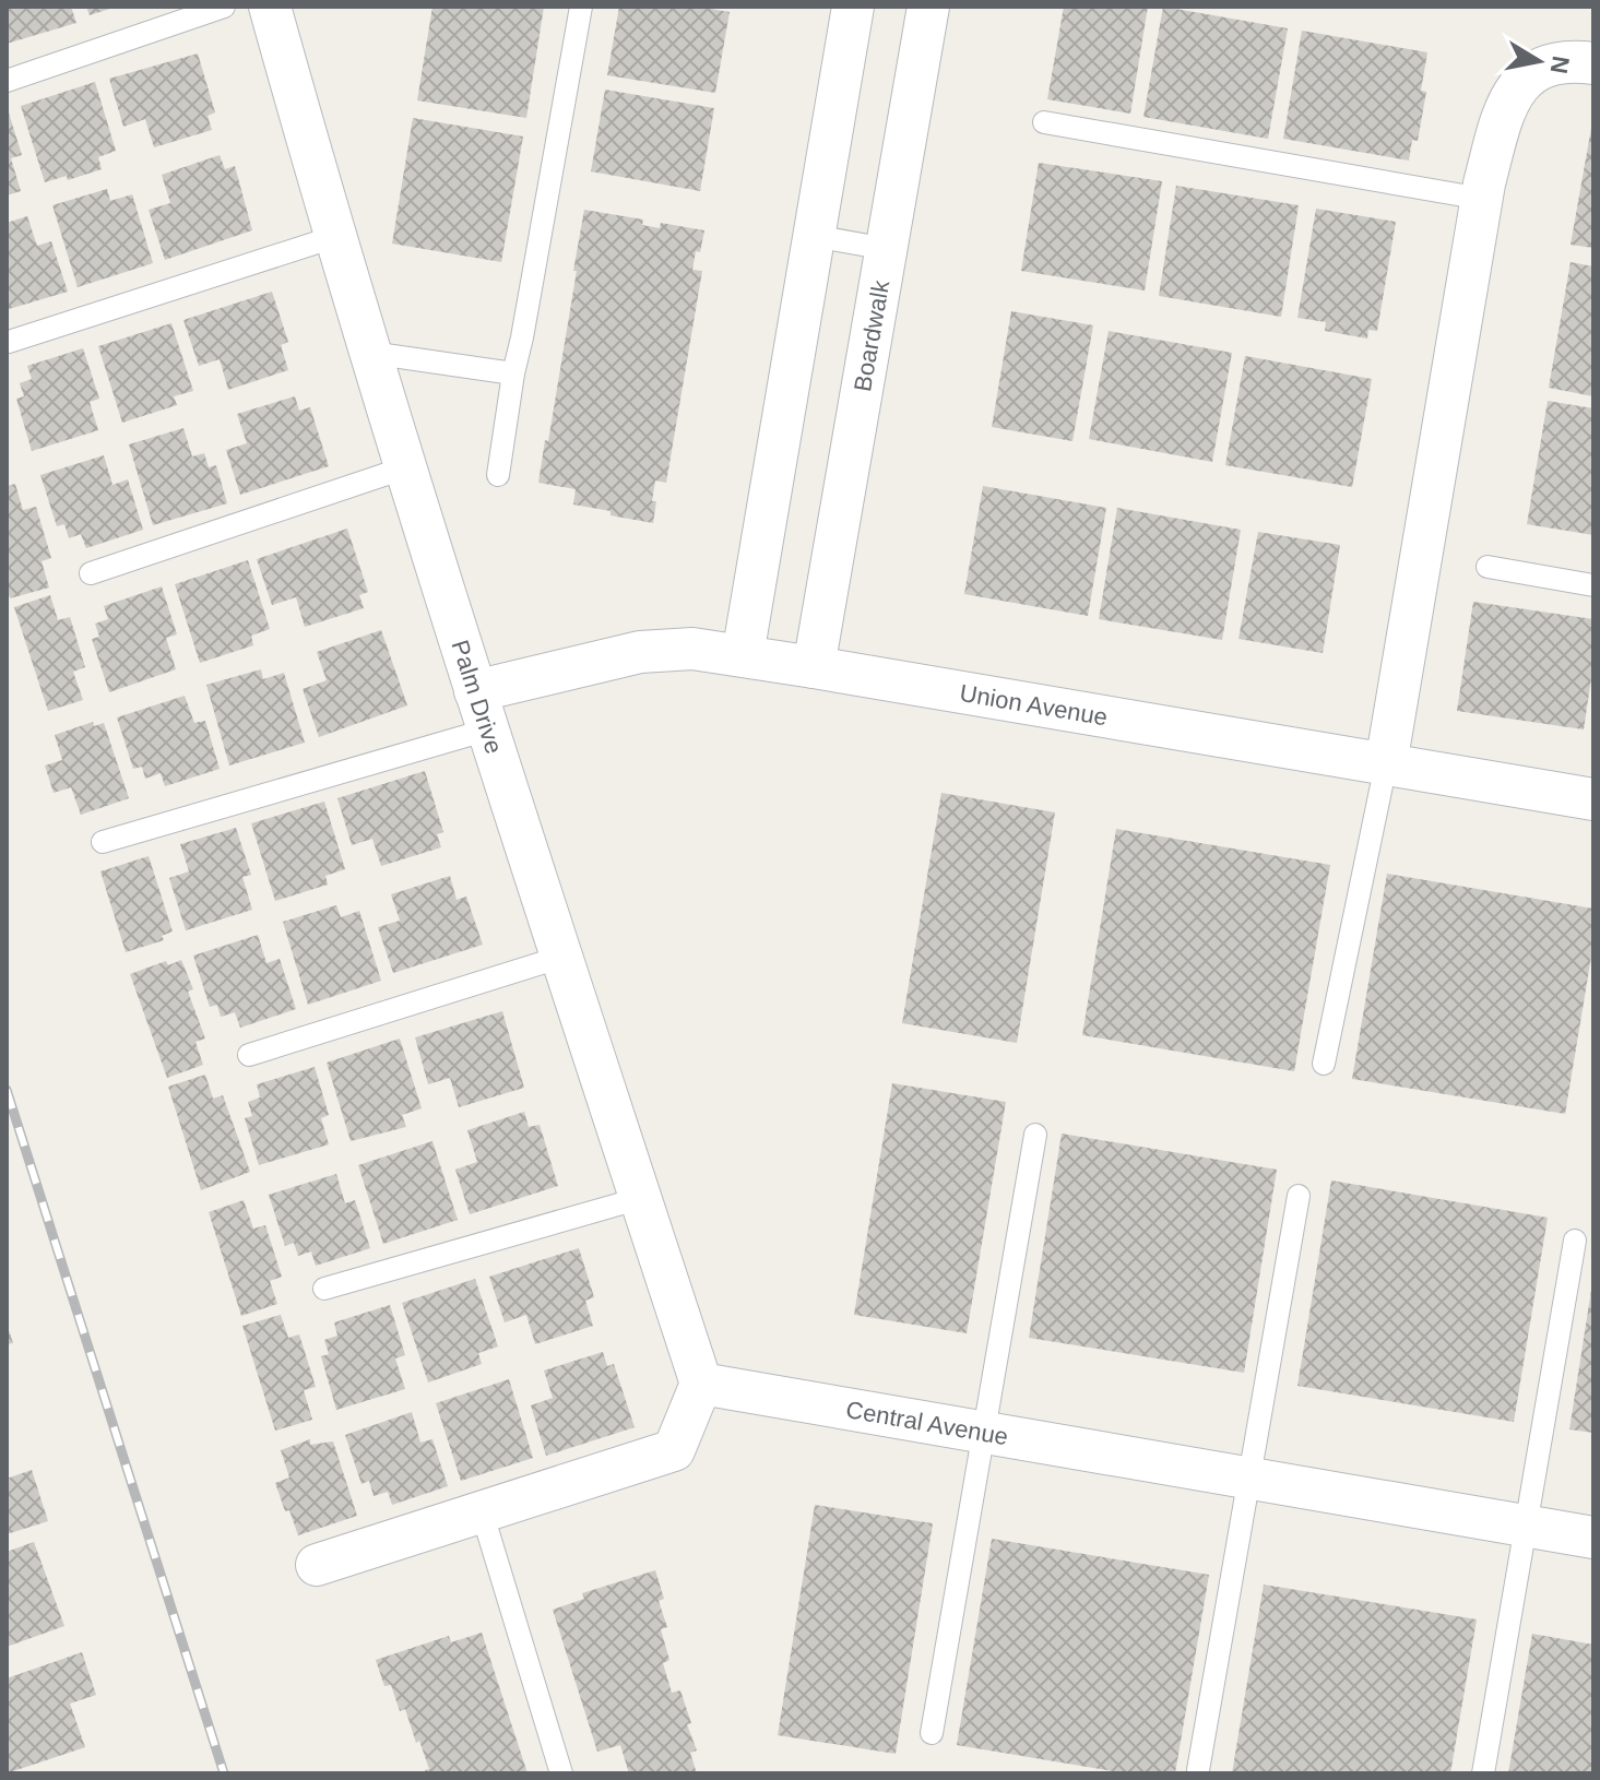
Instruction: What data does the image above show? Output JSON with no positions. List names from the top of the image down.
{
  "streets": {
    "street": [
      "Boardwalk",
      "Palm Drive",
      "Union Avenue",
      "Central Avenue"
    ]
  },
  "crossings": [
    ["Boardwalk", "Union Avenue"],
    ["Palm Drive", "Union Avenue"],
    ["Palm Drive", "Central Avenue"]
  ],
  "north": "right"
}
